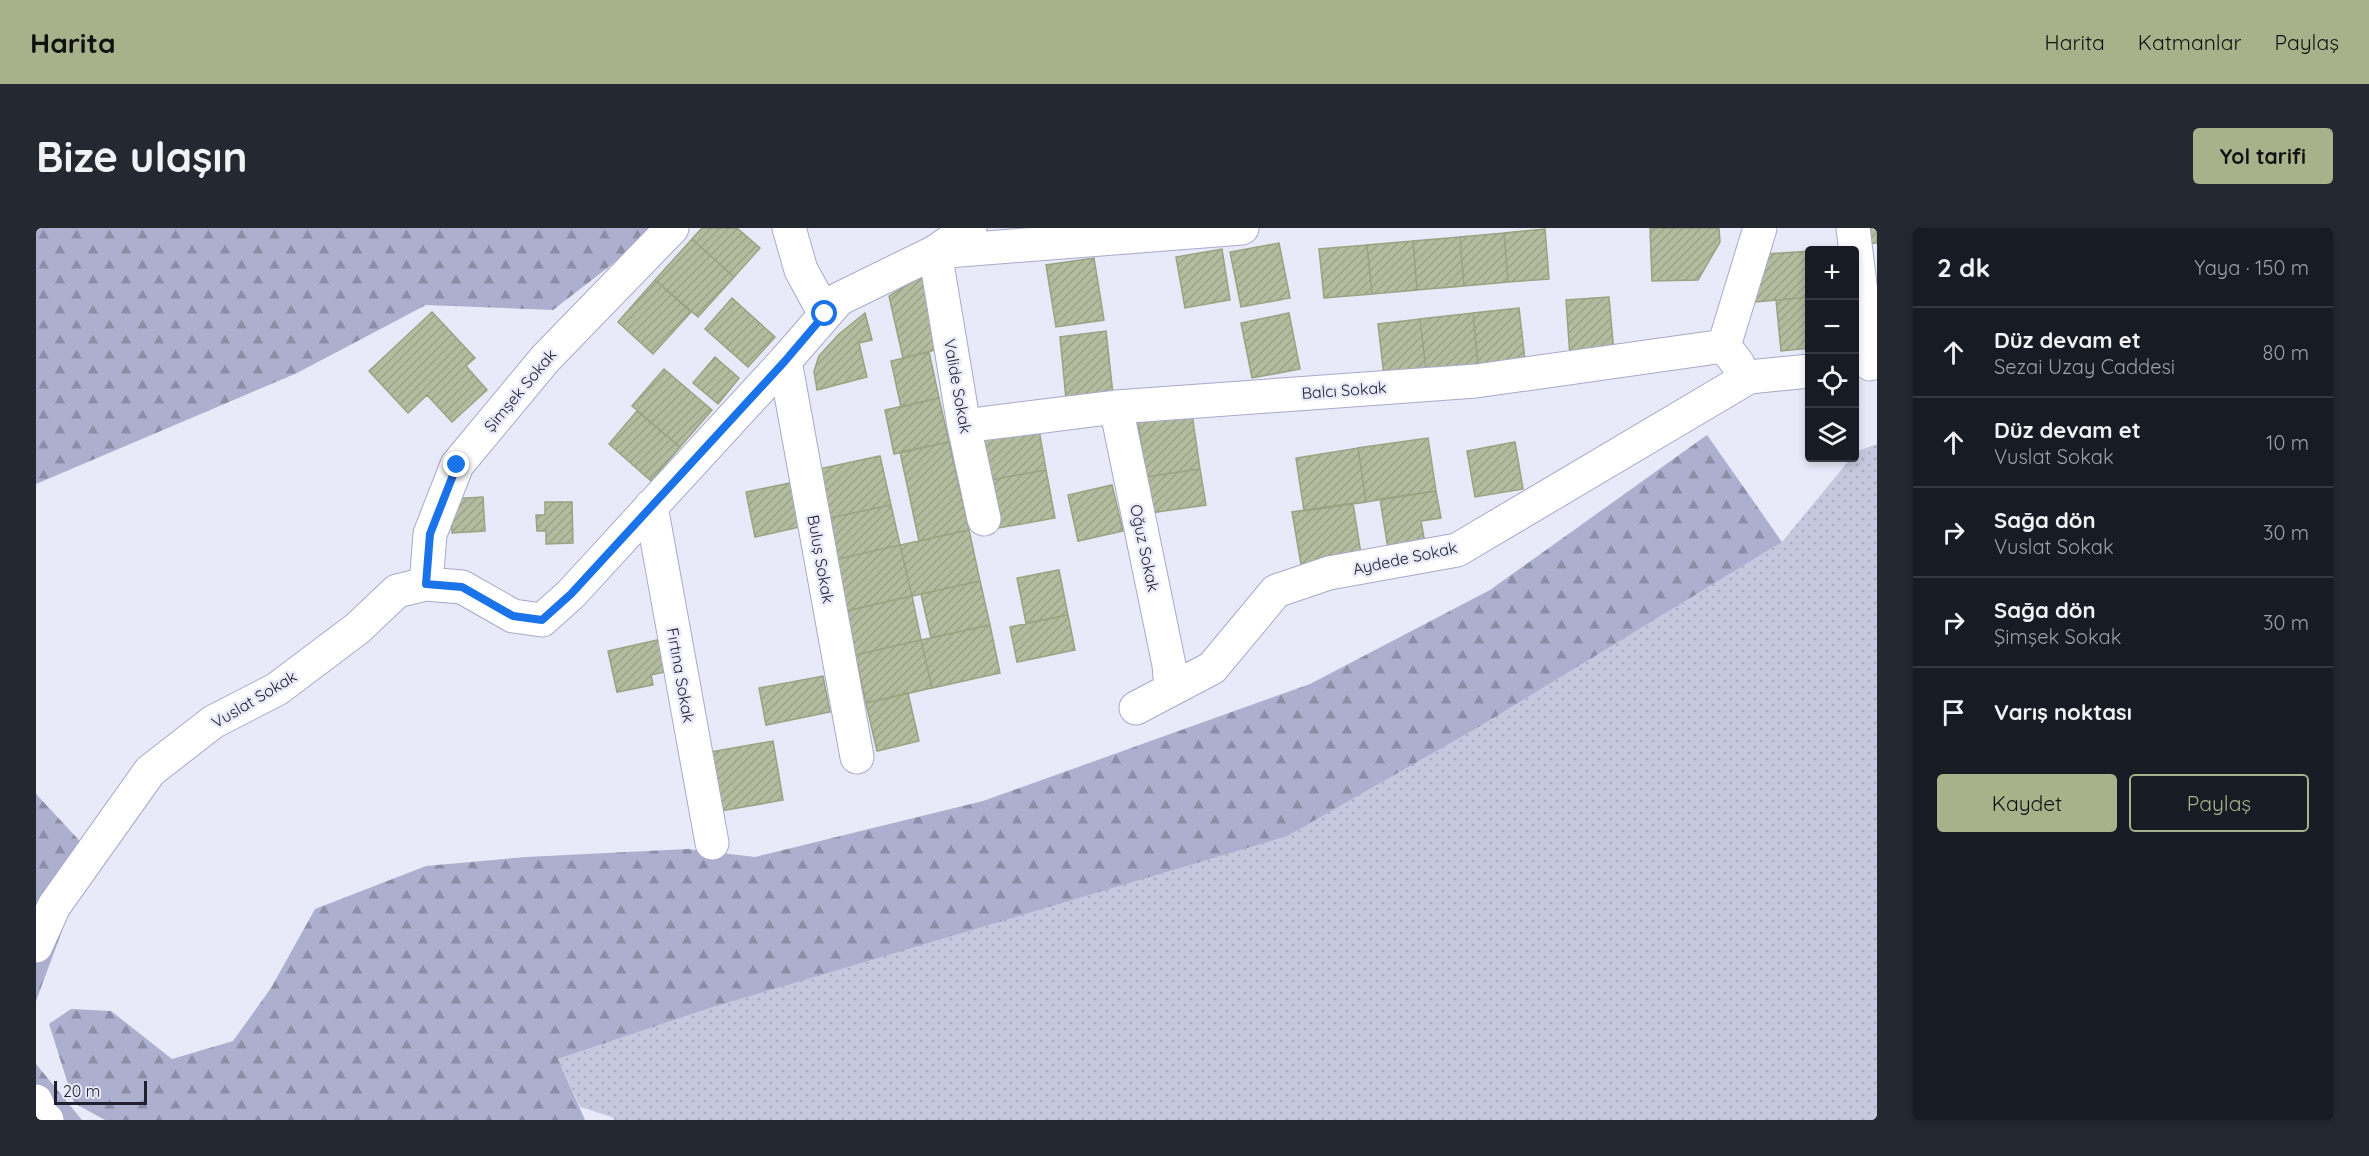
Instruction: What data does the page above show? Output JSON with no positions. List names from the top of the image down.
{
  "streets": {
    "street": [
      "Valide Sokak",
      "Şimşek Sokak",
      "Balcı Sokak",
      "Oğuz Sokak",
      "Aydede Sokak",
      "Buluş Sokak",
      "Fırtına Sokak",
      "Vuslat Sokak"
    ]
  },
  "crossings": [
    ["Valide Sokak", "Balcı Sokak"],
    ["Valide Sokak", "Vuslat Sokak"],
    ["Şimşek Sokak", "Vuslat Sokak"],
    ["Balcı Sokak", "Oğuz Sokak"],
    ["Oğuz Sokak", "Aydede Sokak"],
    ["Buluş Sokak", "Vuslat Sokak"],
    ["Fırtına Sokak", "Vuslat Sokak"]
  ],
  "scale_bar": "20 m",
  "page": {
    "header": "Harita",
    "nav": ["Harita", "Katmanlar", "Paylaş"],
    "buttons": [
      "Yol tarifi",
      ["Kaydet", "Paylaş"]
    ],
    "title": "Bize ulaşın",
    "heading": ["2 dk", "Yaya · 150 m"],
    "map_buttons": ["+", "−"],
    "list": [
      ["Düz devam et", "Sezai Uzay Caddesi", "80 m"],
      ["Düz devam et", "Vuslat Sokak", "10 m"],
      ["Sağa dön", "Vuslat Sokak", "30 m"],
      ["Sağa dön", "Şimşek Sokak", "30 m"],
      "Varış noktası"
    ],
    "scale": "20 m"
  }
}
